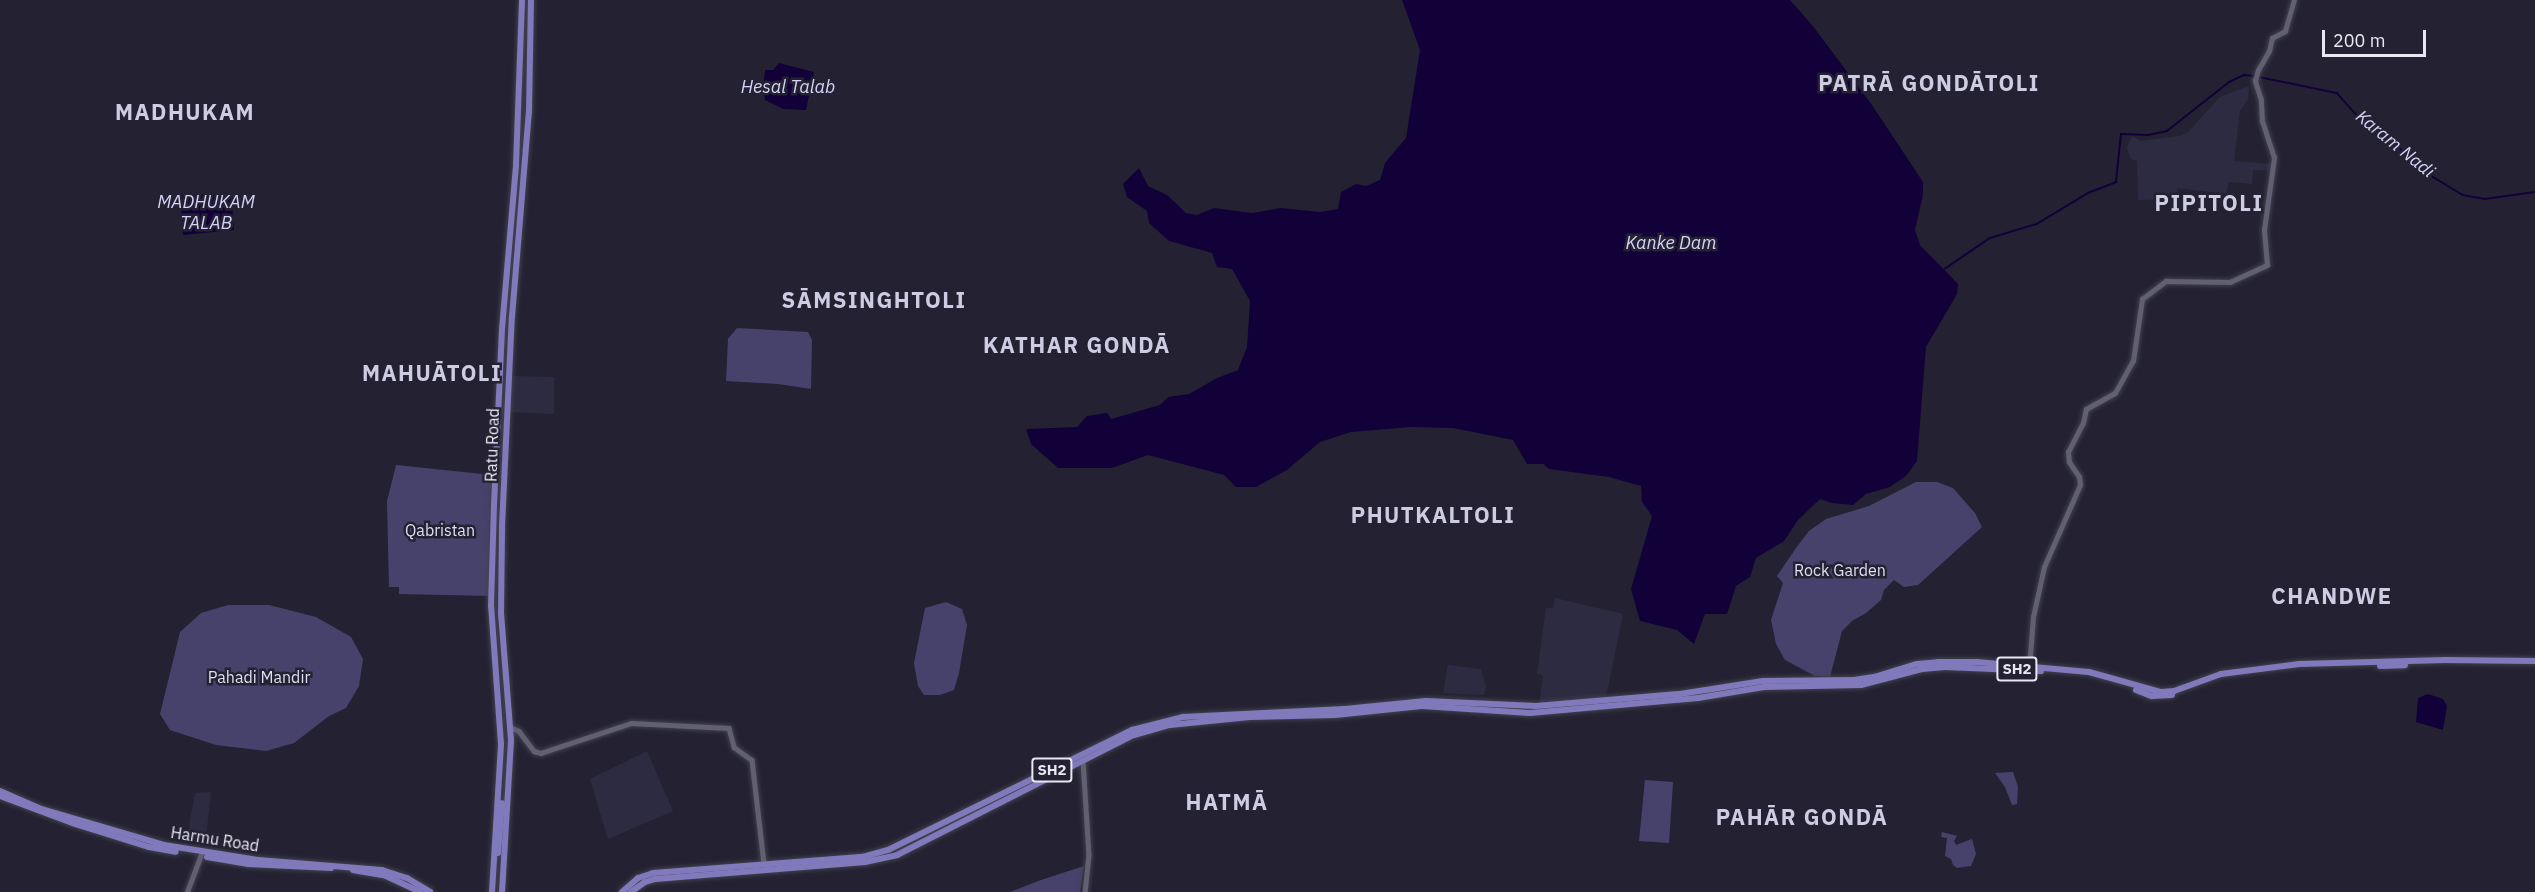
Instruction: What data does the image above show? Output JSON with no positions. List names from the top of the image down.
{
  "streets": {
    "main road": ["Ratu Road", "SH2", "Harmu Road"]
  },
  "districts": [
    "PATRĀ GONDĀTOLI",
    "MADHUKAM",
    "PIPITOLI",
    "SĀMSINGHTOLI",
    "KATHAR GONDĀ",
    "MAHUĀTOLI",
    "PHUTKALTOLI",
    "CHANDWE",
    "HATMĀ",
    "PAHĀR GONDĀ"
  ],
  "water": [
    "Hesal Talab",
    "Karam Nadi",
    "MADHUKAM TALAB",
    "Kanke Dam"
  ],
  "parks": ["Qabristan", "Rock Garden", "Pahadi Mandir"],
  "scale_bar": "200 m"
}
